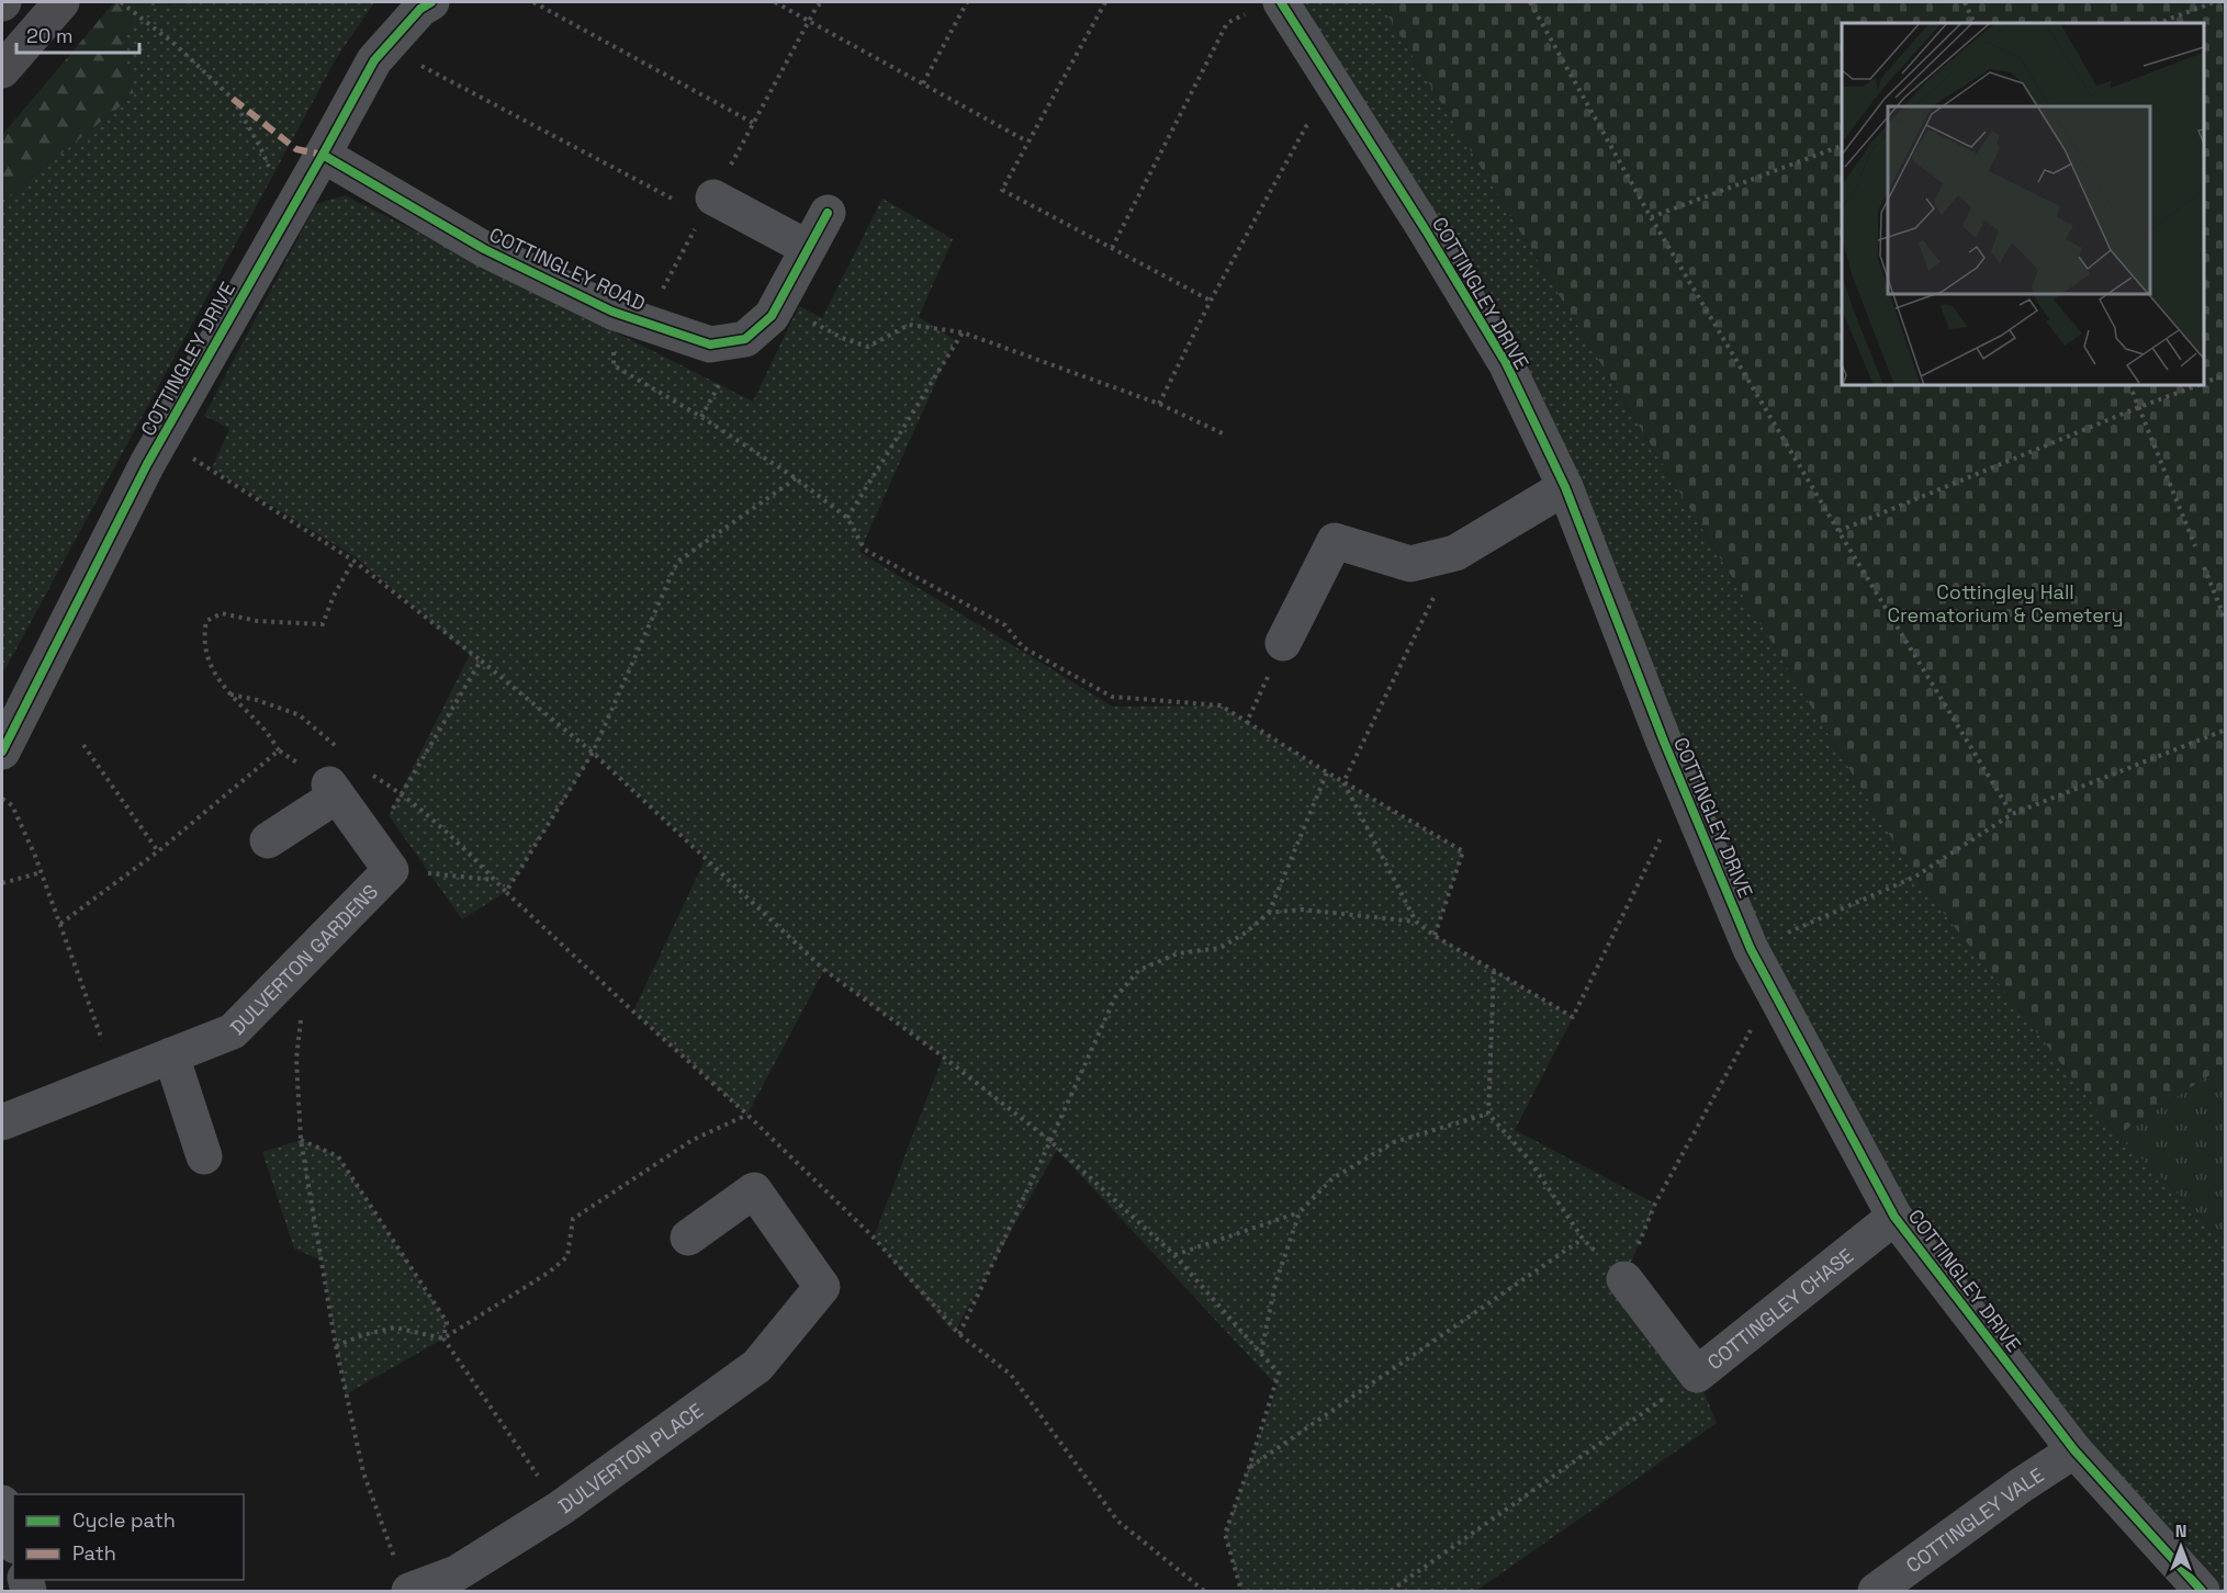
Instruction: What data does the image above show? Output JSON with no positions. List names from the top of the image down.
{
  "streets": {
    "street": [
      "COTTINGLEY ROAD",
      "COTTINGLEY DRIVE",
      "DULVERTON GARDENS",
      "COTTINGLEY CHASE",
      "DULVERTON PLACE",
      "COTTINGLEY VALE"
    ]
  },
  "crossings": [
    ["COTTINGLEY ROAD", "COTTINGLEY DRIVE"],
    ["COTTINGLEY DRIVE", "COTTINGLEY CHASE"],
    ["COTTINGLEY DRIVE", "COTTINGLEY VALE"]
  ],
  "parks": ["Cottingley Hall Crematorium & Cemetery"],
  "legend": ["Cycle path", "Path"],
  "scale_bar": "20 m",
  "north": "top"
}
